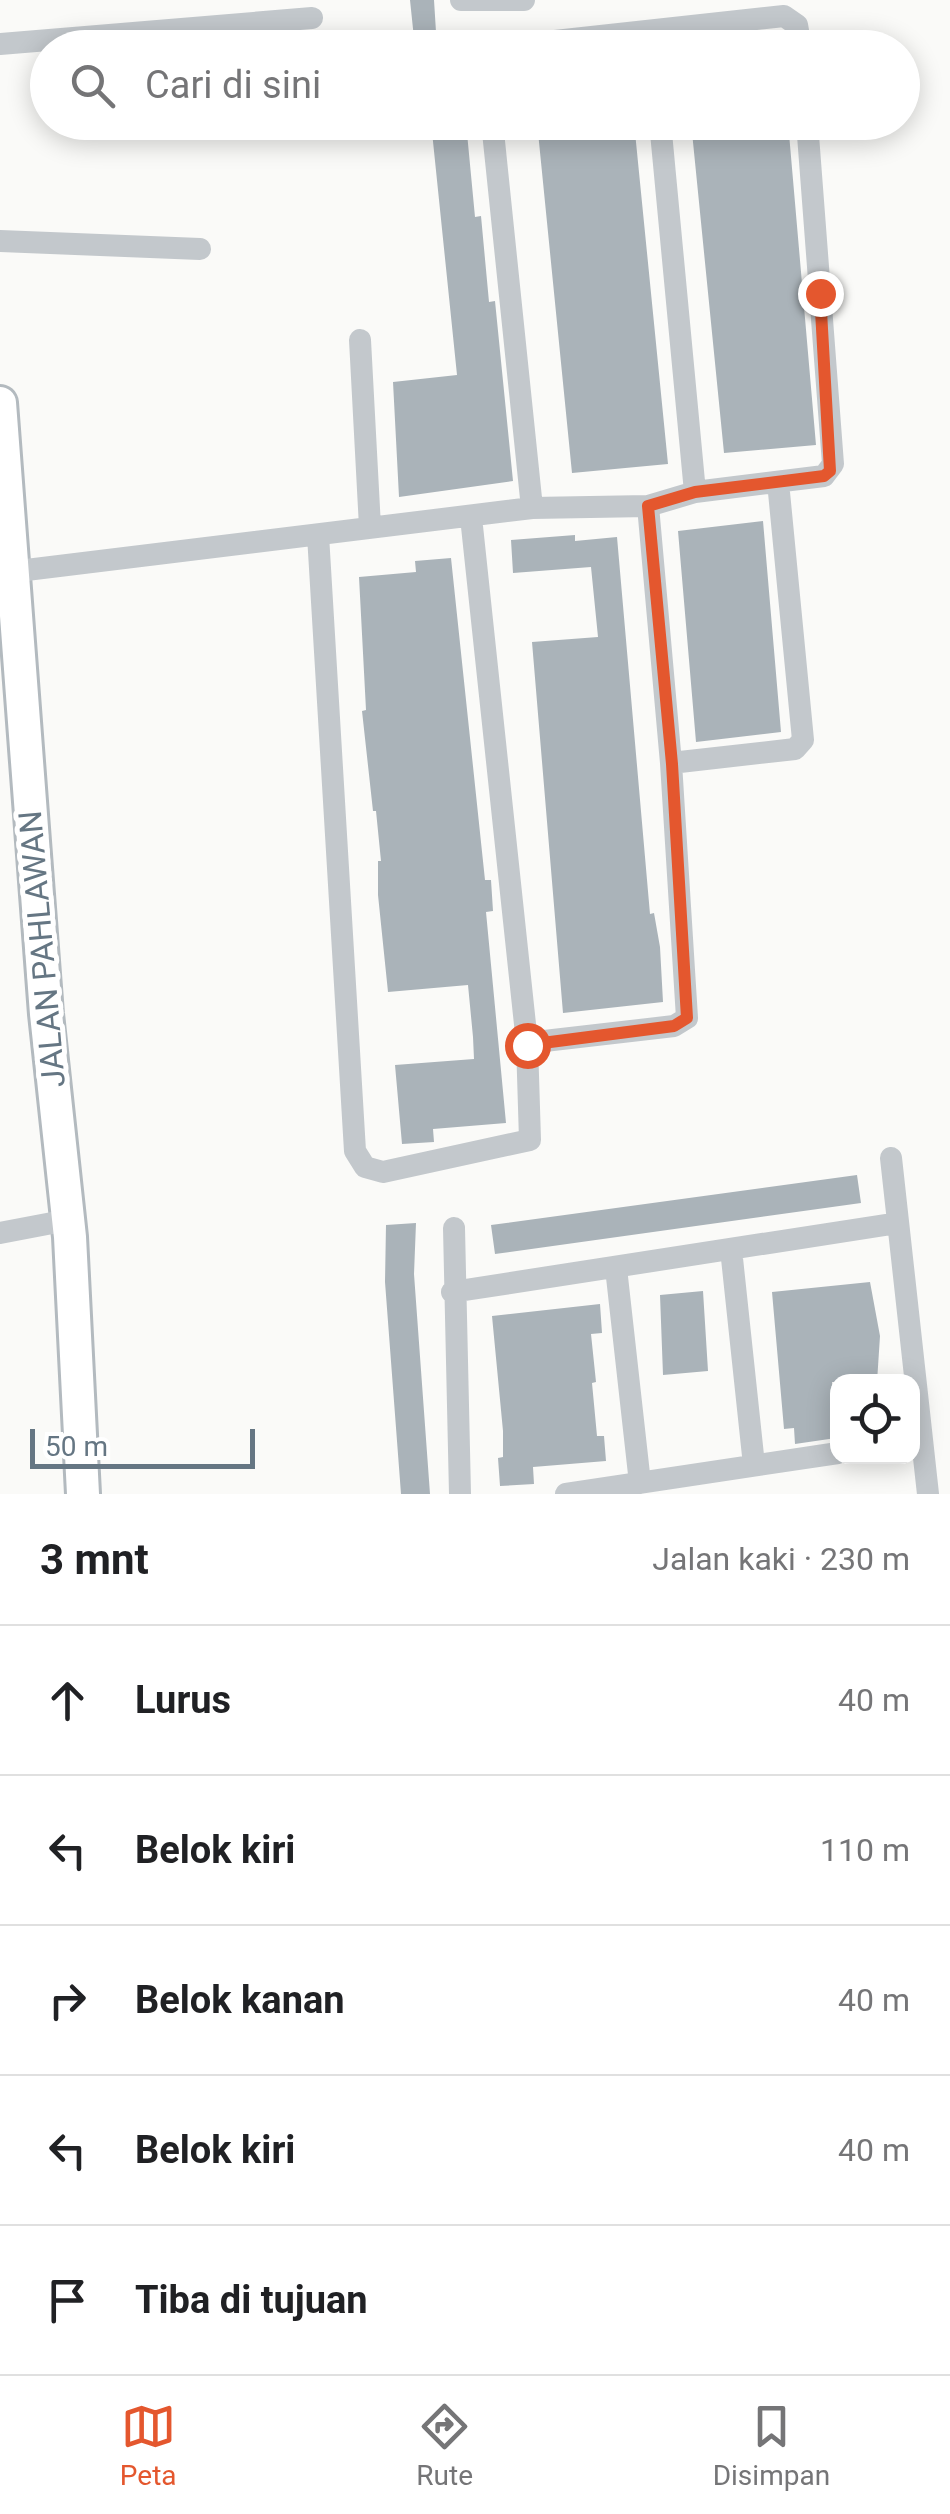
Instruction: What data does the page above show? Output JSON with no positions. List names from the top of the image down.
{
  "streets": {
    "street": ["JALAN PAHLAWAN"]
  },
  "scale_bar": "50 m",
  "page": {
    "search": "Cari di sini",
    "scale": "50 m",
    "heading": ["3 mnt", "Jalan kaki · 230 m"],
    "list": [
      ["Lurus", "40 m"],
      ["Belok kiri", "110 m"],
      ["Belok kanan", "40 m"],
      ["Belok kiri", "40 m"],
      "Tiba di tujuan"
    ],
    "nav": ["Peta", "Rute", "Disimpan"]
  }
}
